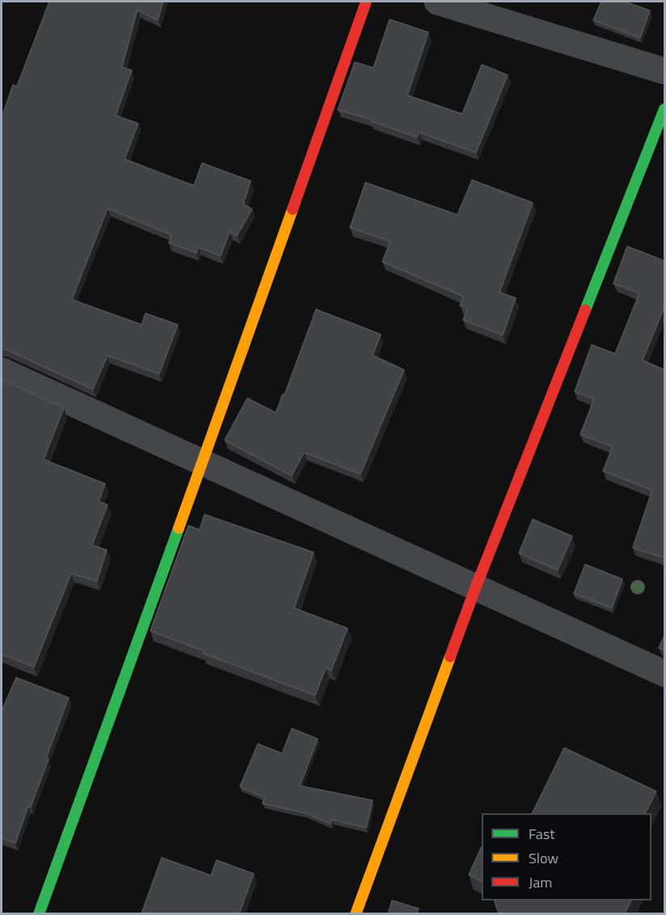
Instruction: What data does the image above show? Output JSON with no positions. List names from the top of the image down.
{
  "legend": ["Fast", "Slow", "Jam"]
}
